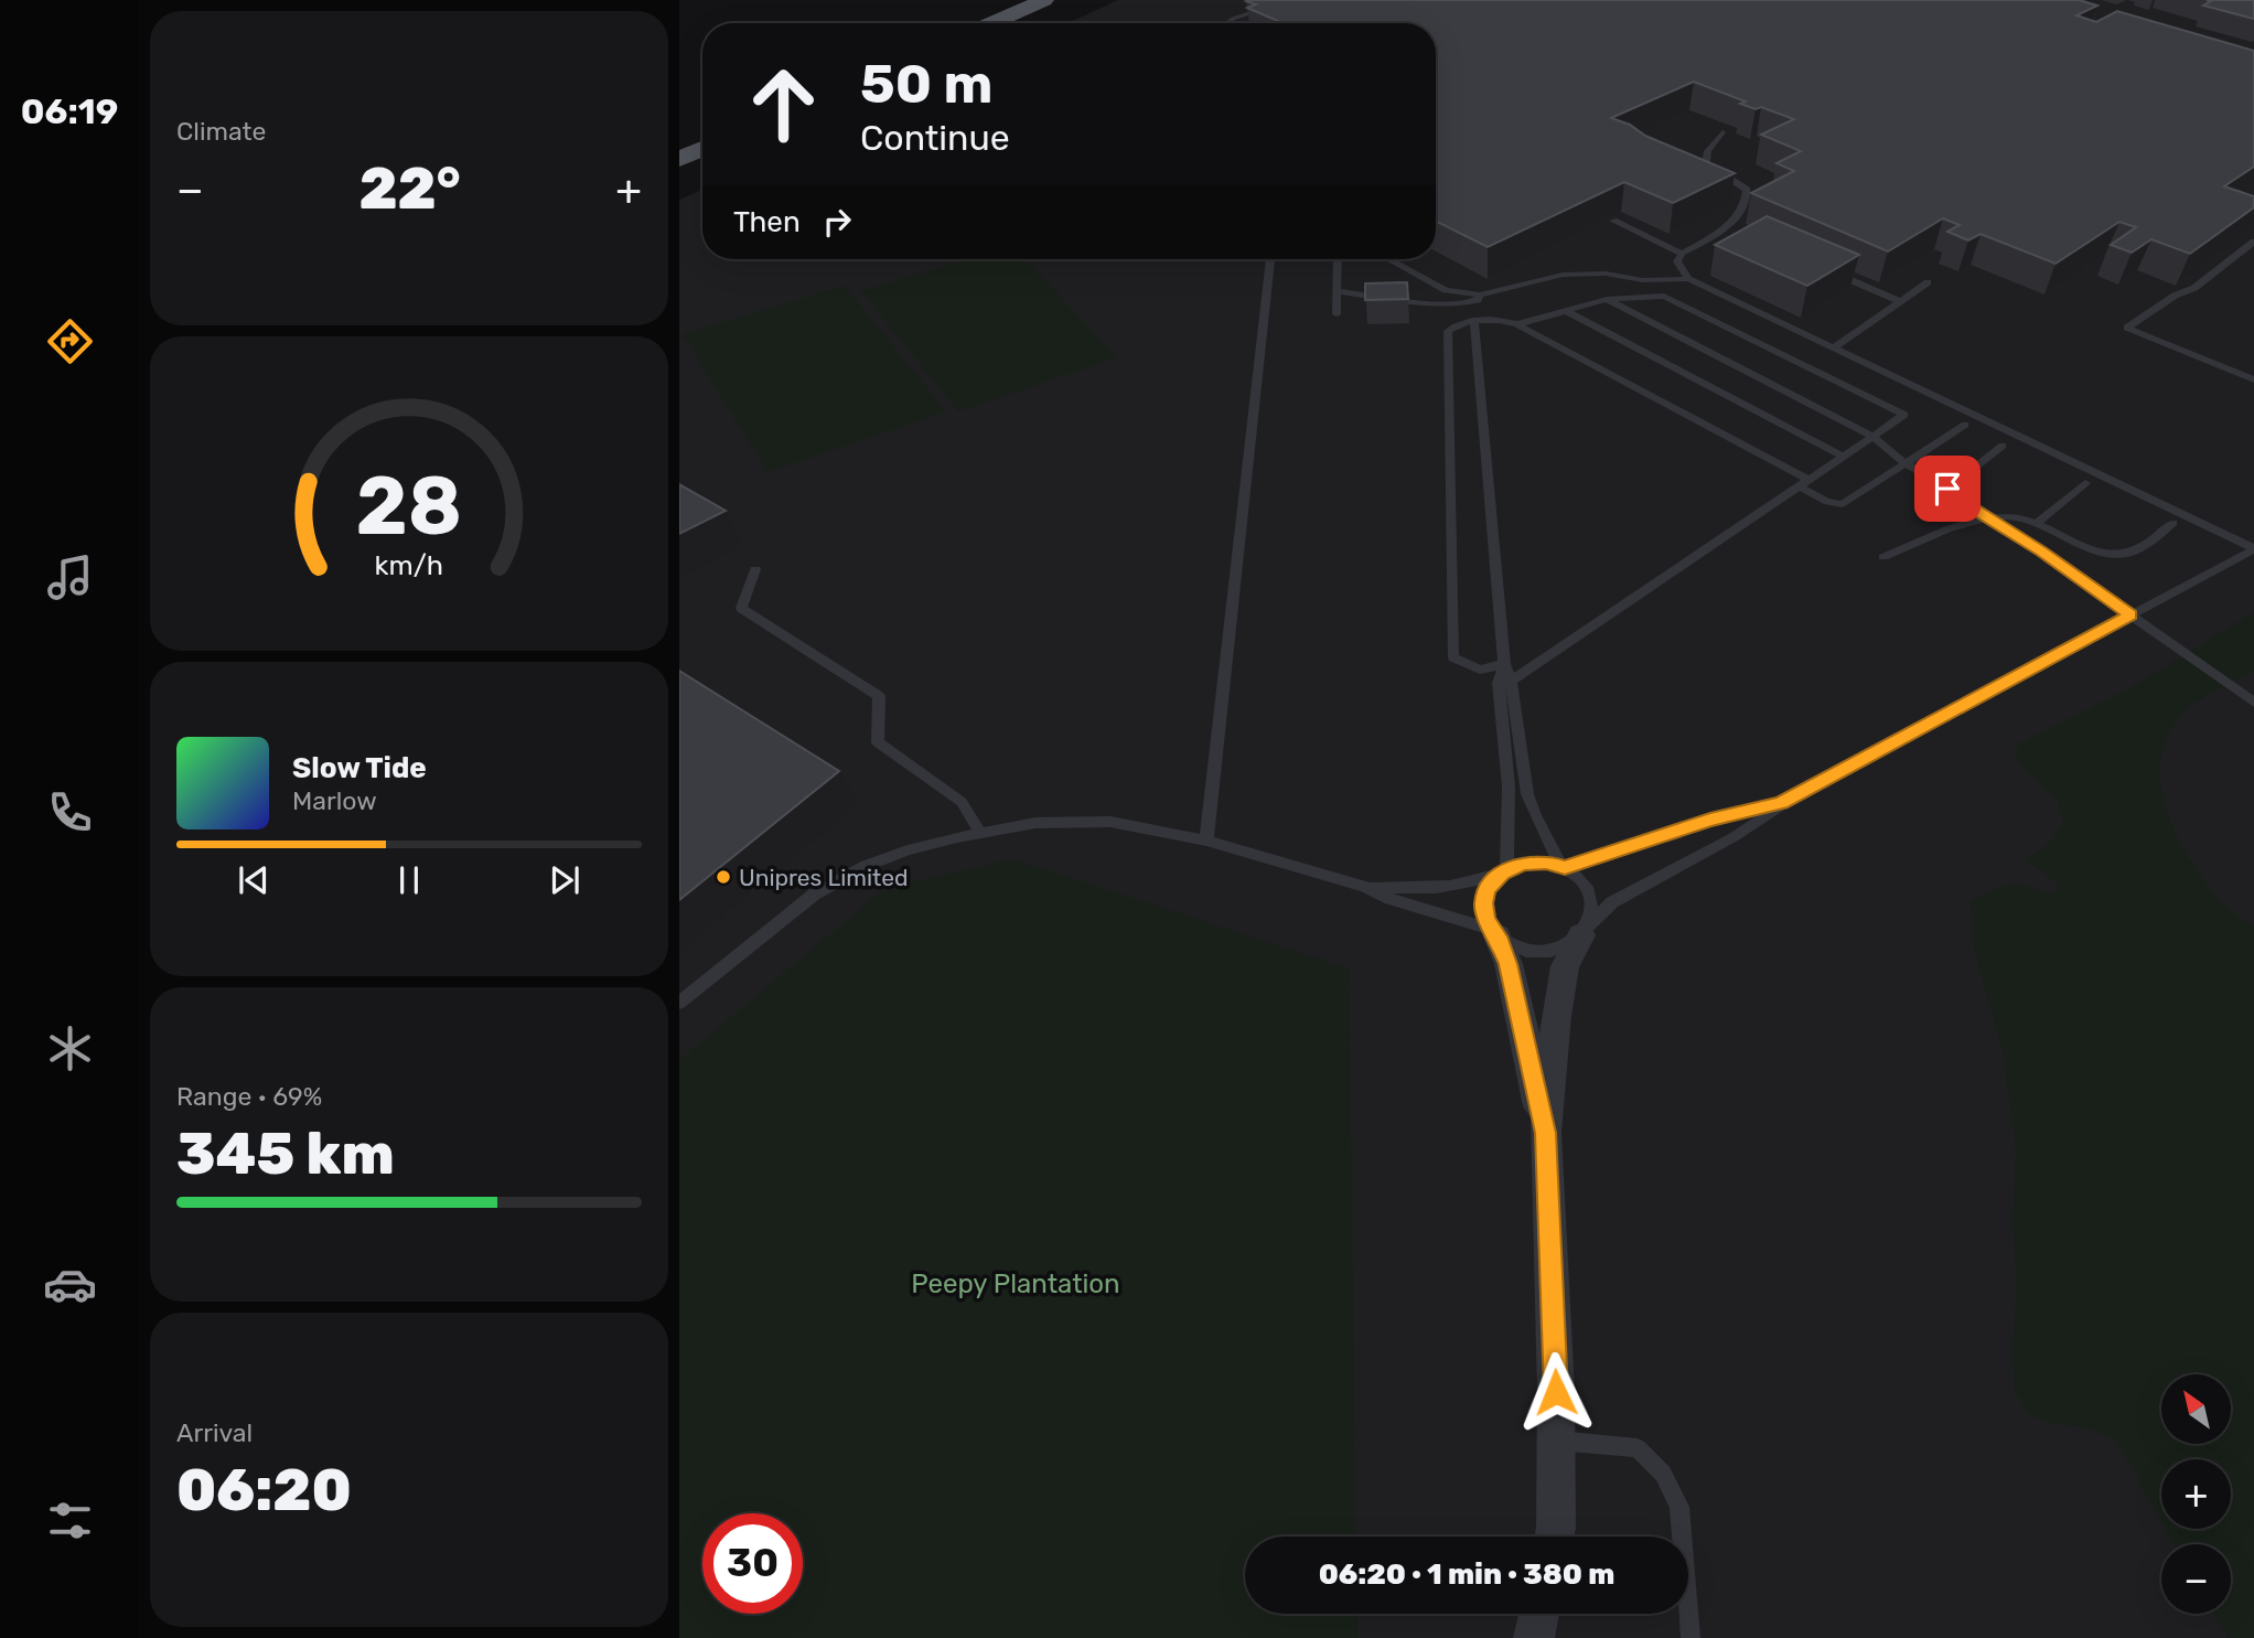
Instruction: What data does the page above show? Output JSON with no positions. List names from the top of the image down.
{
  "parks": ["Peepy Plantation"],
  "places": ["Unipres Limited"],
  "north": "top left",
  "page": {
    "tabs": "06:19",
    "tile": [
      "Climate",
      ["Range · 69%", "345 km"],
      ["Arrival", "06:20"]
    ],
    "turn": ["50 m", "Continue"],
    "heat": ["−", "22°", "+"],
    "then": "Then",
    "song": ["Slow Tide", "Marlow"],
    "map_buttons": ["+", "−"],
    "limit": "30",
    "trip": "06:20 · 1 min · 380 m",
    "gauge": ["28", "km/h"]
  }
}
